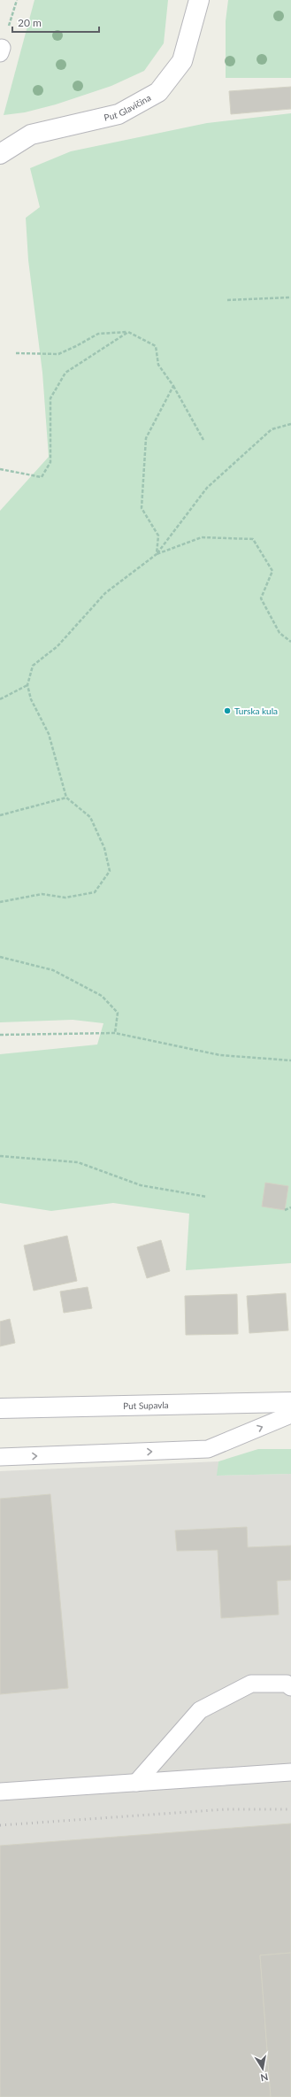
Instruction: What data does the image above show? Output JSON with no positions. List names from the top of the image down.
{
  "streets": {
    "street": ["Put Glavičina", "Put Supavla"]
  },
  "places": ["Turska kula"],
  "scale_bar": "20 m",
  "north": "bottom"
}
